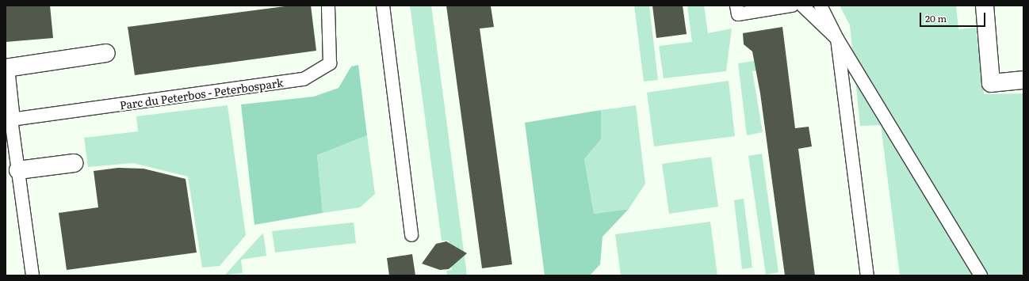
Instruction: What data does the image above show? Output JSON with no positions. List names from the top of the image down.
{
  "streets": {
    "lane": ["Parc du Peterbos - Peterbospark"]
  },
  "scale_bar": "20 m"
}
